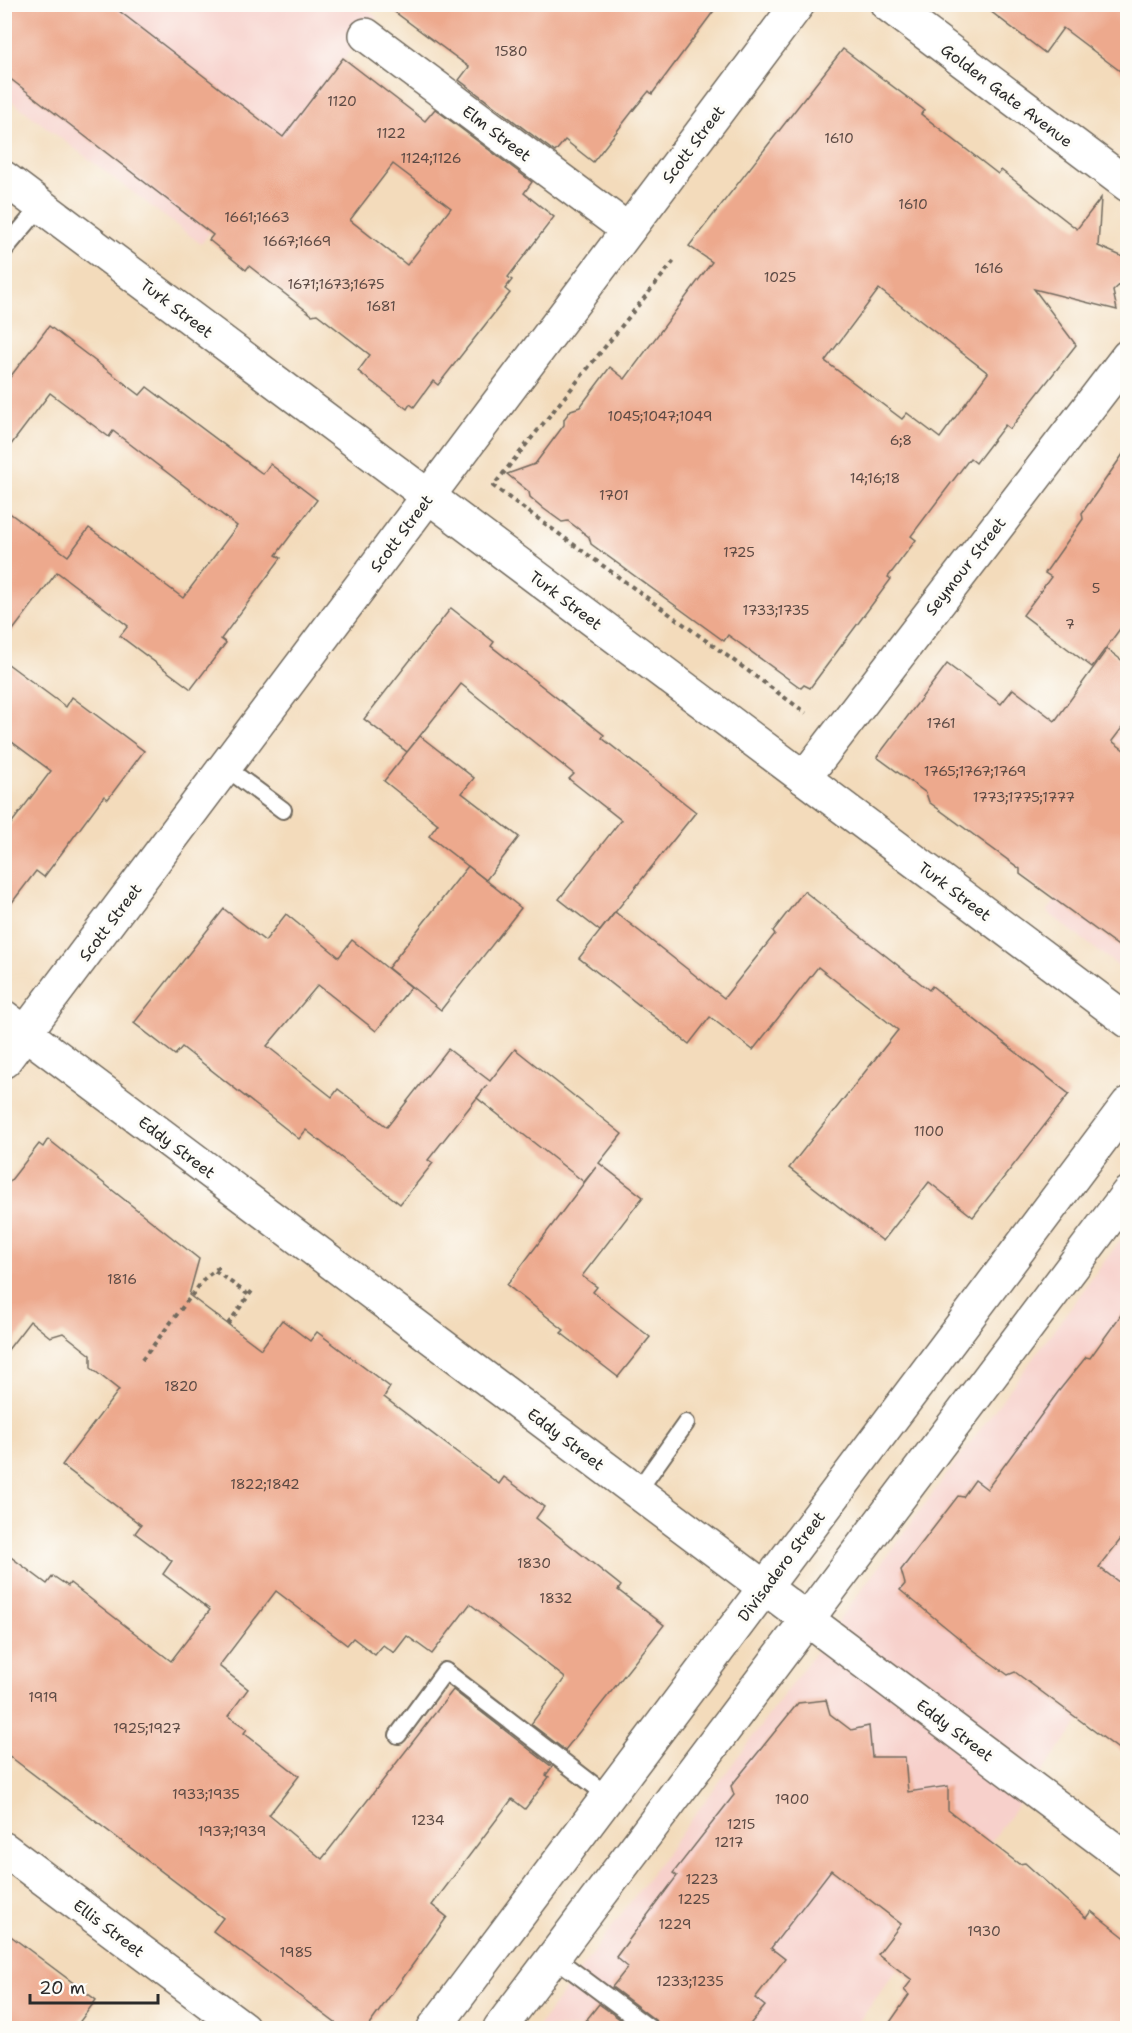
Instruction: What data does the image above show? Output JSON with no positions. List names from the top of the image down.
{
  "streets": {
    "main road": [
      "Golden Gate Avenue",
      "Elm Street",
      "Scott Street",
      "Turk Street",
      "Seymour Street",
      "Eddy Street",
      "Divisadero Street",
      "Ellis Street"
    ]
  },
  "crossings": [
    ["Elm Street", "Scott Street"],
    ["Scott Street", "Turk Street"],
    ["Scott Street", "Eddy Street"],
    ["Turk Street", "Seymour Street"],
    ["Eddy Street", "Divisadero Street"]
  ],
  "house_numbers": [
    "1580",
    "1120",
    "1122",
    "1610",
    "1124;1126",
    "1610",
    "1661;1663",
    "1667;1669",
    "1616",
    "1025",
    "1671;1673;1675",
    "1681",
    "1045;1047;1049",
    "6;8",
    "14;16;18",
    "1701",
    "1725",
    "5",
    "1733;1735",
    "7",
    "1761",
    "1765;1767;1769",
    "1773;1775;1777",
    "1100",
    "1816",
    "1820",
    "1822;1842",
    "1830",
    "1832",
    "1919",
    "1925;1927",
    "1933;1935",
    "1900",
    "1234",
    "1215",
    "1937;1939",
    "1217",
    "1223",
    "1225",
    "1229",
    "1930",
    "1985",
    "1233;1235"
  ],
  "scale_bar": "20 m"
}
